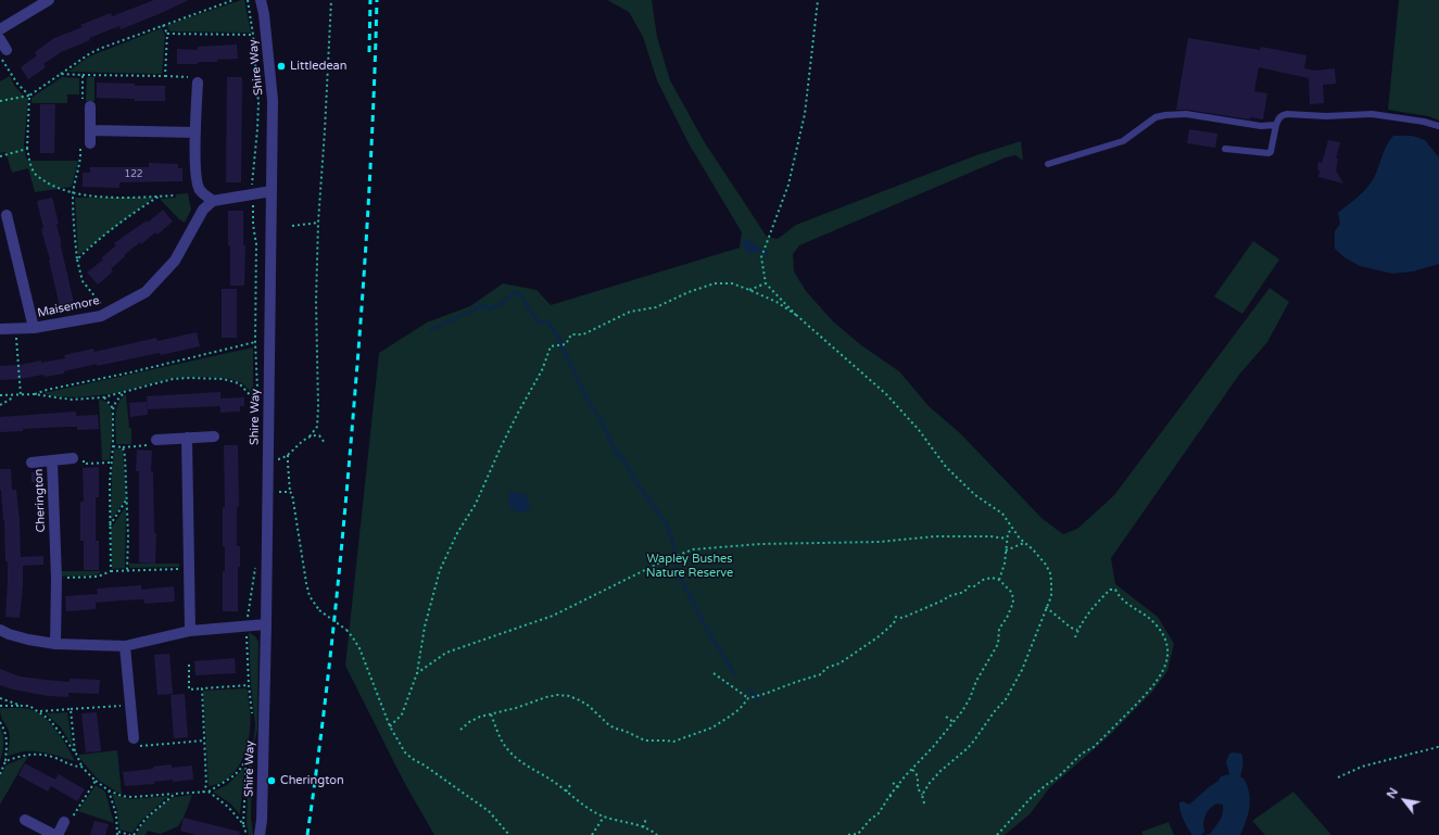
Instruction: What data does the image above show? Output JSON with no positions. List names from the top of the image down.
{
  "streets": {
    "street": ["Shire Way", "Maisemore", "Cherington"]
  },
  "parks": ["Wapley Bushes Nature Reserve"],
  "places": ["Littledean", "Cherington"],
  "house_numbers": ["122"],
  "north": "top left"
}
